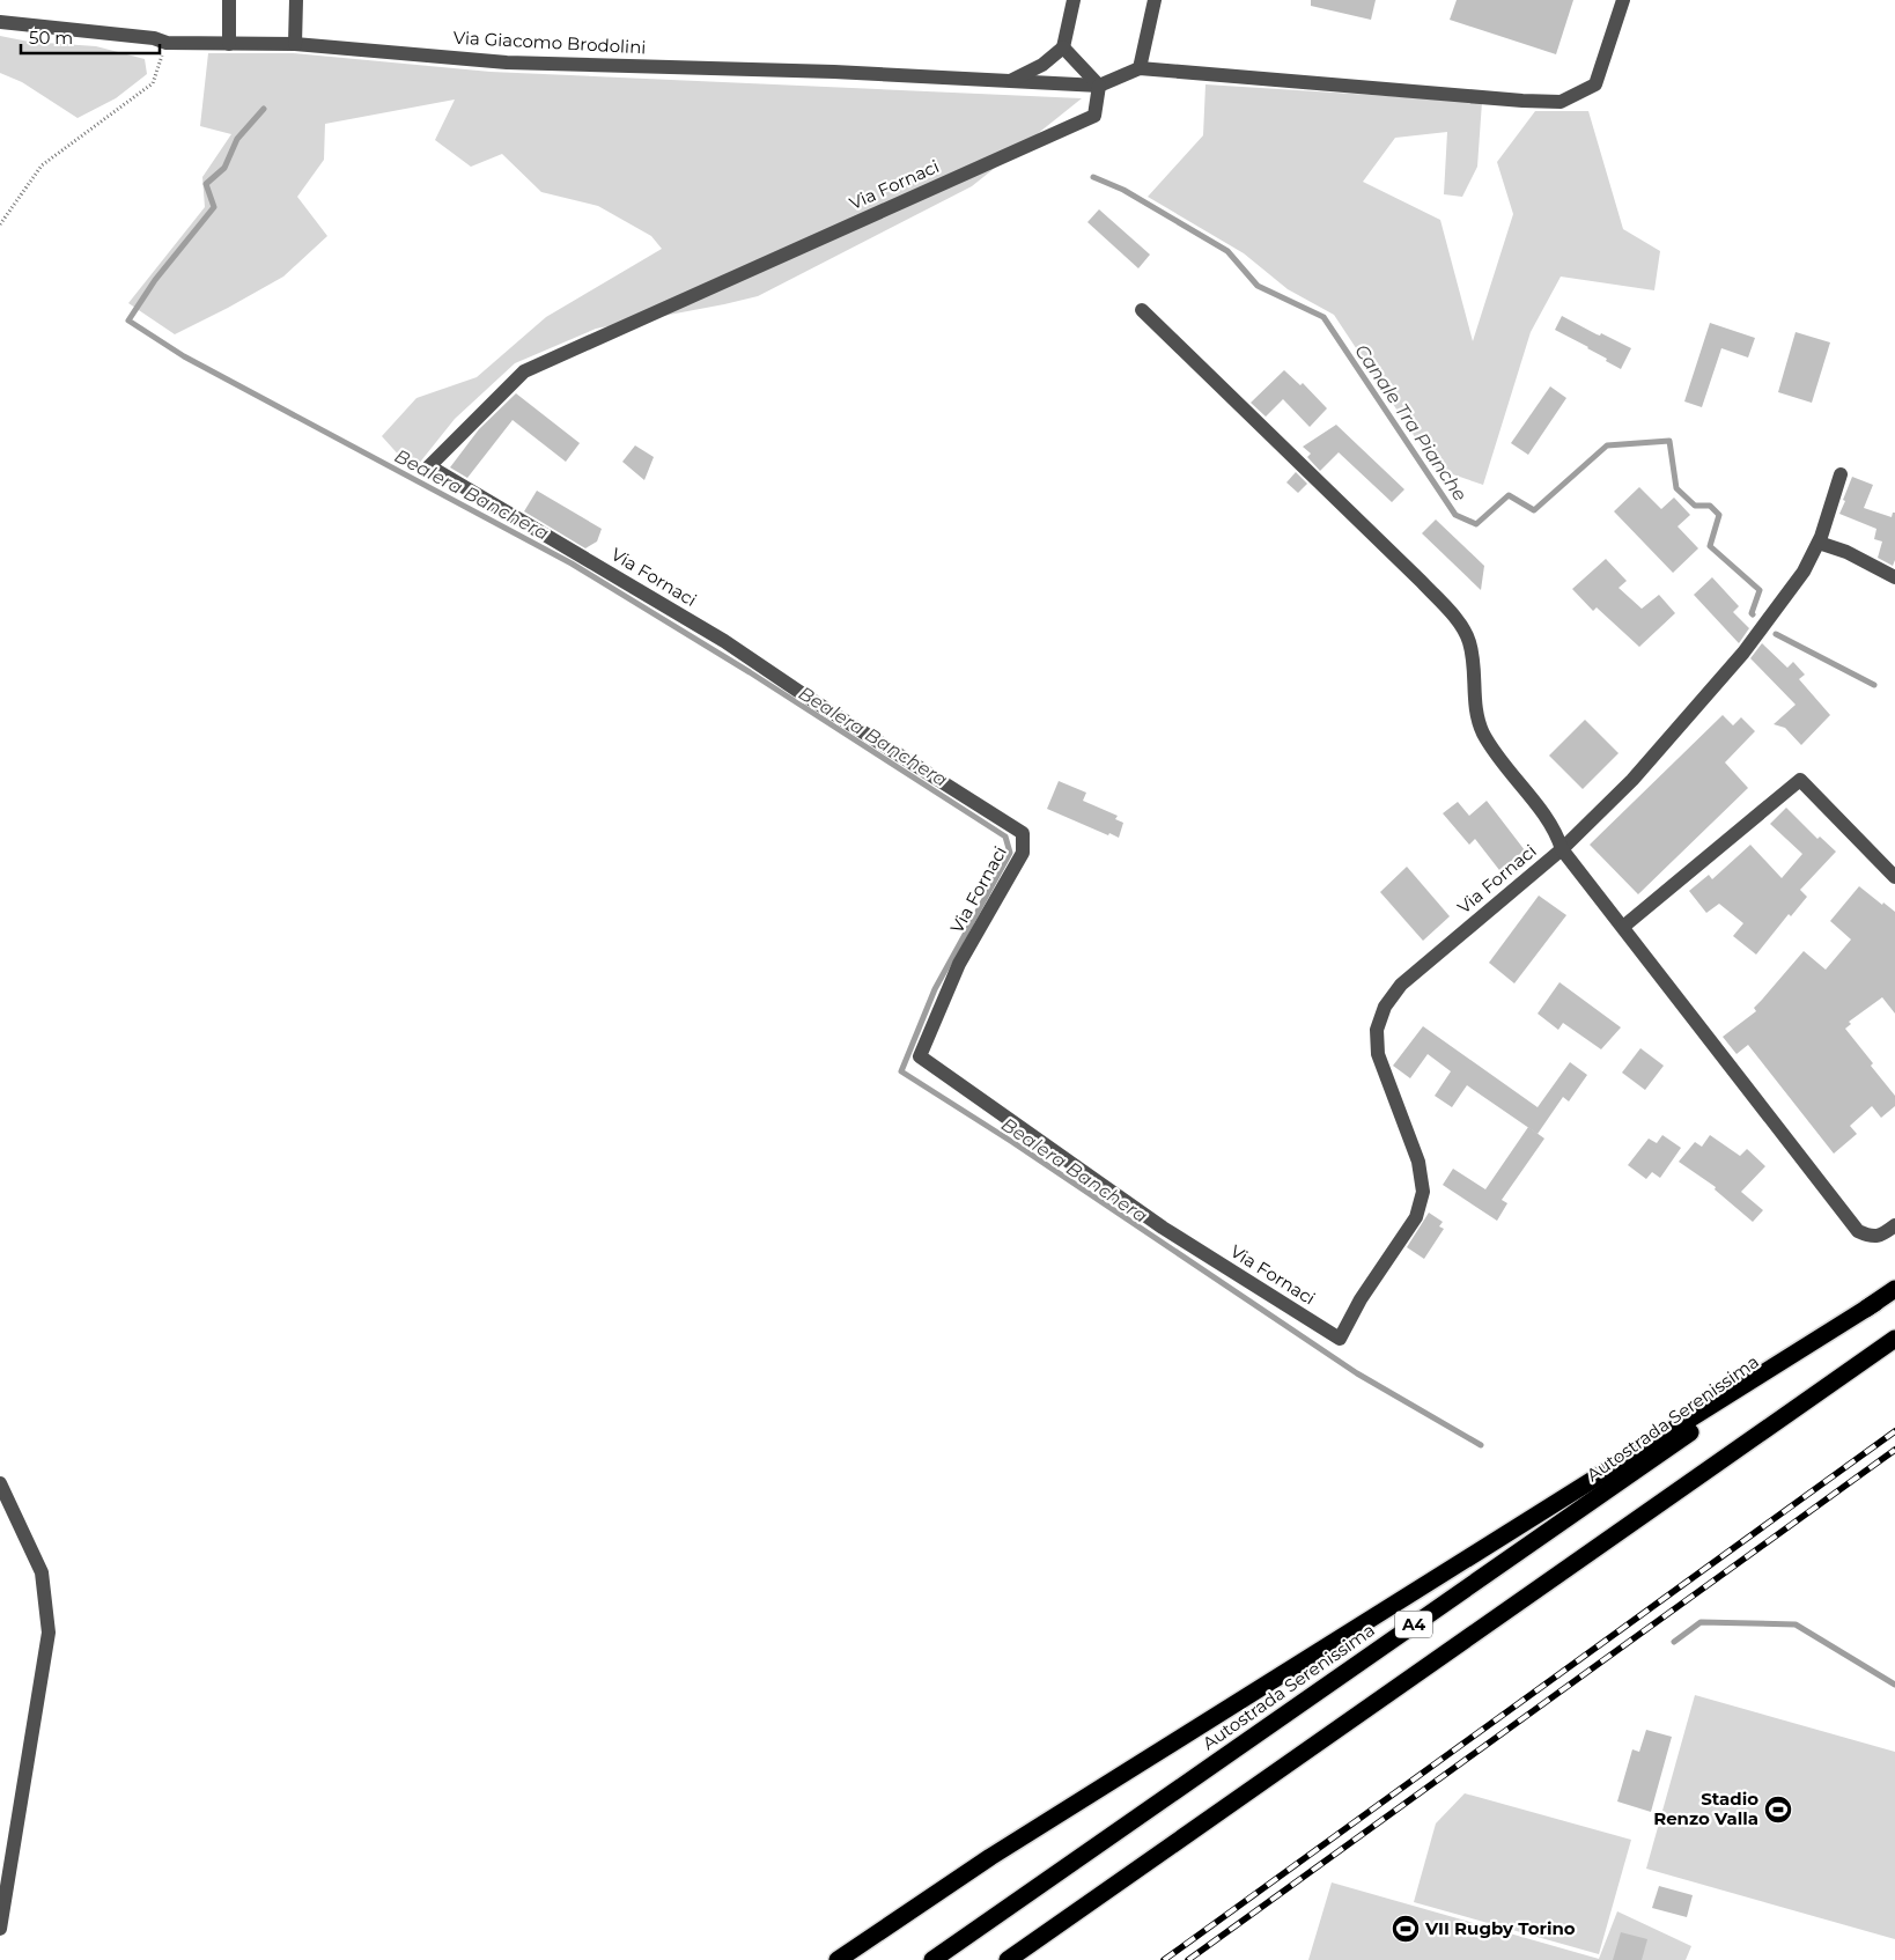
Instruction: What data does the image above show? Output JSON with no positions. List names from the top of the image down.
{
  "streets": {
    "highway": ["Autostrada Serenissima", "A4"],
    "street": ["Via Giacomo Brodolini", "Via Fornaci"]
  },
  "crossings": [
    ["Via Giacomo Brodolini", "Via Fornaci"]
  ],
  "water": ["Canale Tra Pianche", "Bealera Banchera"],
  "places": {
    "sports": ["Stadio Renzo Valla", "VII Rugby Torino"]
  },
  "scale_bar": "50 m"
}
